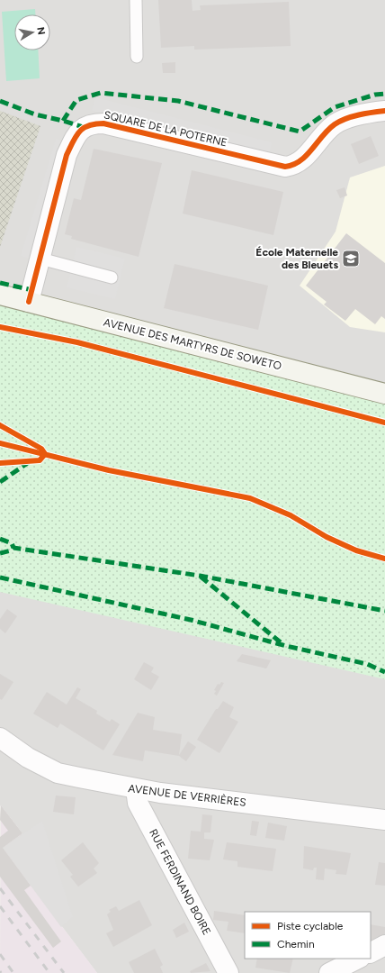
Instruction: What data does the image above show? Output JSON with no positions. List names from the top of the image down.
{
  "streets": {
    "main road": ["AVENUE DES MARTYRS DE SOWETO"],
    "street": ["SQUARE DE LA POTERNE", "AVENUE DE VERRIÈRES", "RUE FERDINAND BOIRE"]
  },
  "crossings": [
    ["SQUARE DE LA POTERNE", "AVENUE DES MARTYRS DE SOWETO"],
    ["AVENUE DE VERRIÈRES", "RUE FERDINAND BOIRE"]
  ],
  "places": {
    "school or university": ["École Maternelle des Bleuets"]
  },
  "legend": ["Piste cyclable", "Chemin"],
  "north": "right"
}
